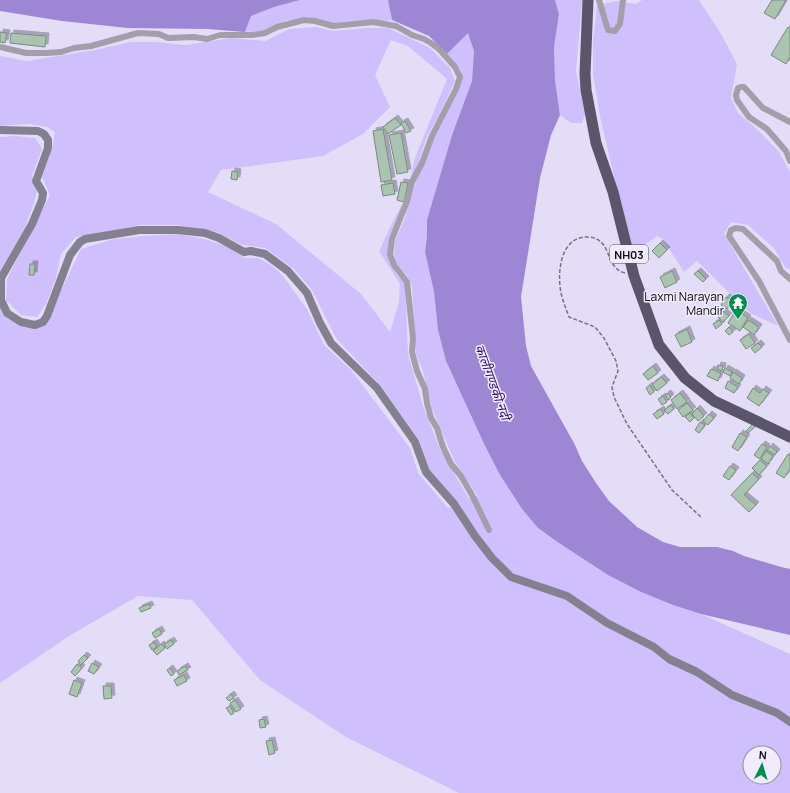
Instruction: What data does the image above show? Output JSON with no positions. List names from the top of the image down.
{
  "streets": {
    "highway": ["NH03"]
  },
  "water": ["कालीगण्डकी नदी"],
  "places": {
    "temple": ["Laxmi Narayan Mandir"]
  },
  "north": "top"
}
